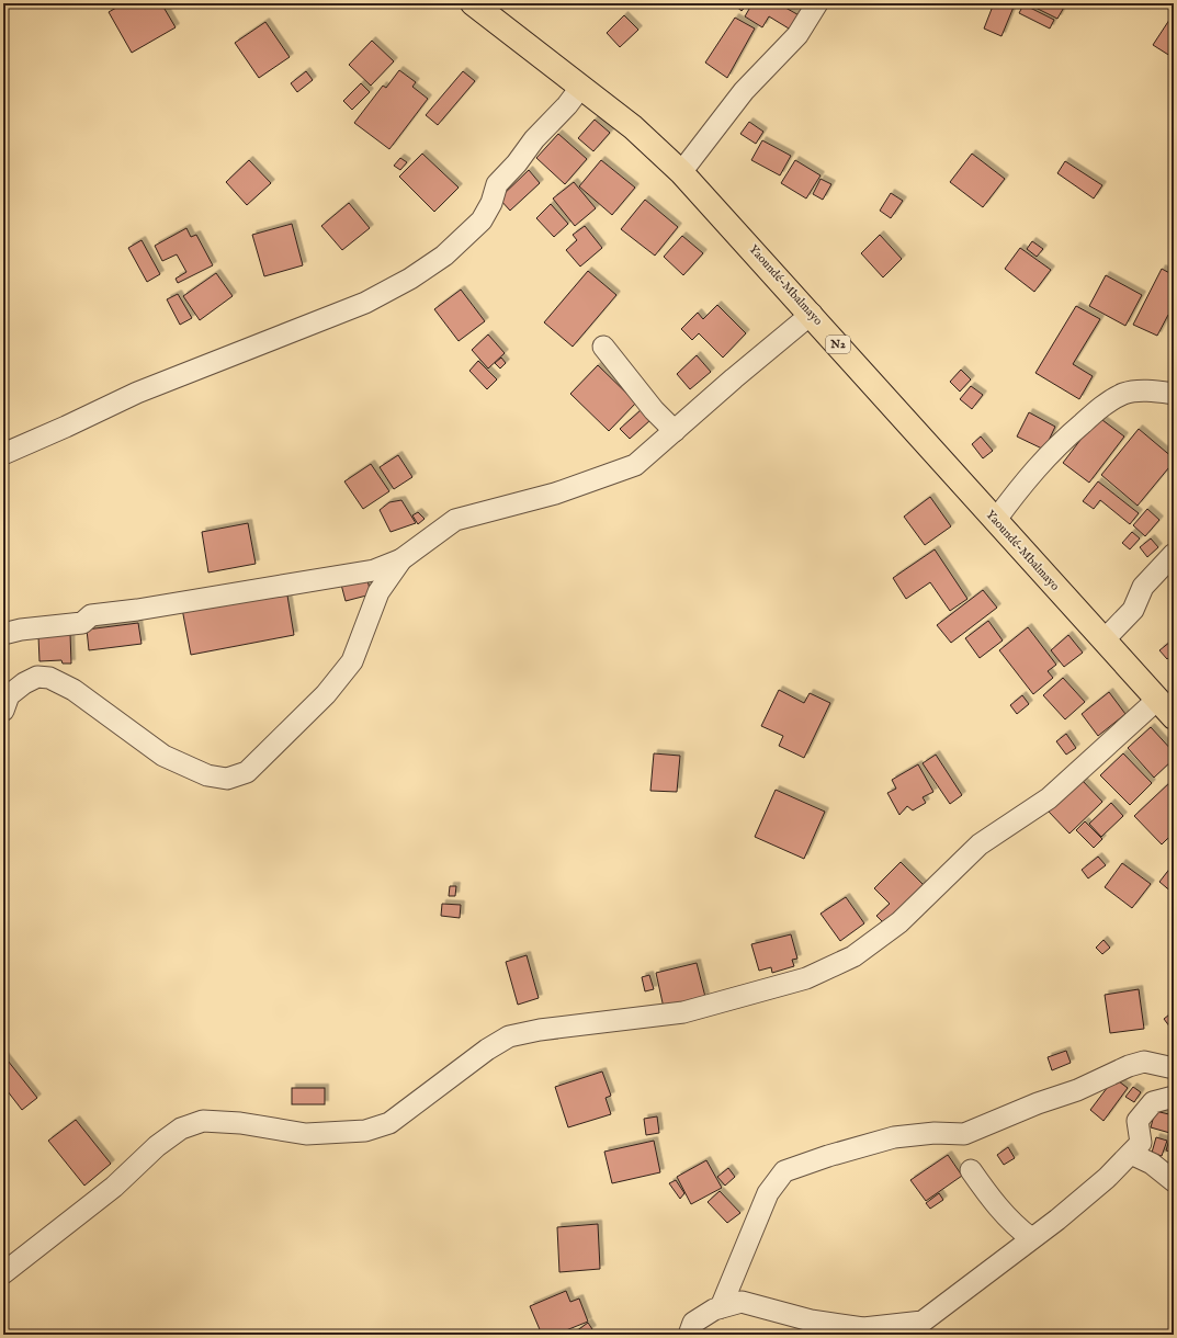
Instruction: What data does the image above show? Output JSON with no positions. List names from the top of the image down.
{
  "streets": {
    "highway": ["Yaoundé-Mbalmayo", "N2"]
  }
}
